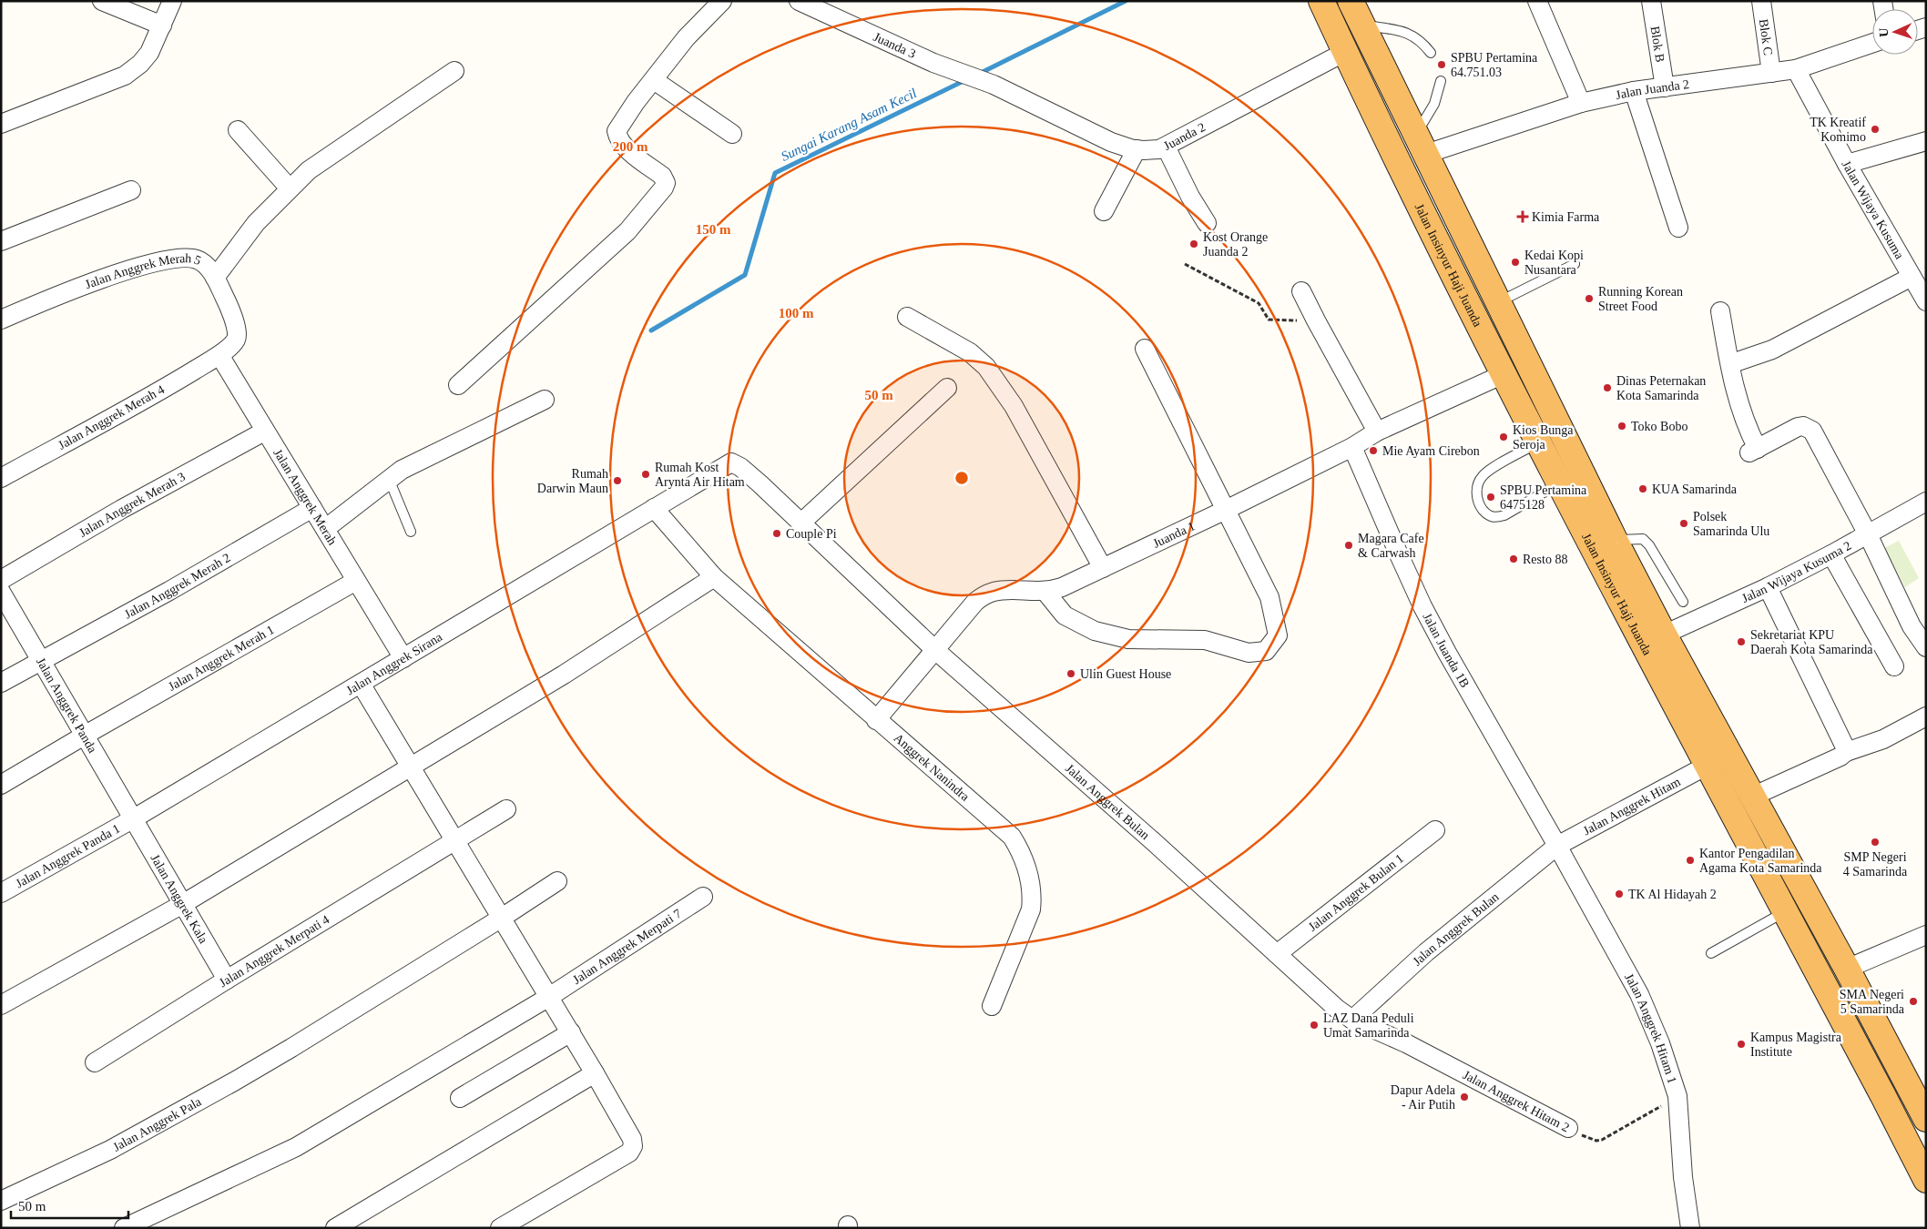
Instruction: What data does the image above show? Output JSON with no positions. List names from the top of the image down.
{
  "streets": {
    "highway": ["Jalan Insinyur Haji Juanda"],
    "street": [
      "Blok C",
      "Blok B",
      "Juanda 3",
      "Jalan Juanda 2",
      "Juanda 2",
      "Jalan Wijaya Kusuma",
      "Jalan Anggrek Merah 5",
      "Jalan Anggrek Merah 4",
      "Jalan Anggrek Merah",
      "Jalan Anggrek Merah 3",
      "Juanda 1",
      "Jalan Wijaya Kusuma 2",
      "Jalan Anggrek Merah 2",
      "Jalan Juanda 1B",
      "Jalan Anggrek Merah 1",
      "Jalan Anggrek Sirana",
      "Jalan Anggrek Panda",
      "Anggrek Nanindra",
      "Jalan Anggrek Bulan",
      "Jalan Anggrek Hitam",
      "Jalan Anggrek Panda 1",
      "Jalan Anggrek Bulan 1",
      "Jalan Anggrek Kala",
      "Jalan Anggrek Merpati 7",
      "Jalan Anggrek Merpati 4",
      "Jalan Anggrek Hitam 1",
      "Jalan Anggrek Hitam 2",
      "Jalan Anggrek Pala"
    ]
  },
  "crossings": [
    ["Blok C", "Jalan Juanda 2"],
    ["Blok B", "Jalan Juanda 2"],
    ["Juanda 3", "Juanda 2"],
    ["Jalan Juanda 2", "Jalan Wijaya Kusuma"],
    ["Jalan Juanda 2", "Jalan Insinyur Haji Juanda"],
    ["Juanda 2", "Jalan Insinyur Haji Juanda"],
    ["Jalan Insinyur Haji Juanda", "Juanda 1"],
    ["Jalan Insinyur Haji Juanda", "Jalan Wijaya Kusuma 2"],
    ["Jalan Insinyur Haji Juanda", "Jalan Anggrek Hitam"],
    ["Jalan Anggrek Merah 5", "Jalan Anggrek Merah 4"],
    ["Jalan Anggrek Merah 5", "Jalan Anggrek Merah"],
    ["Jalan Anggrek Merah 4", "Jalan Anggrek Merah"],
    ["Jalan Anggrek Merah", "Jalan Anggrek Merah 3"],
    ["Jalan Anggrek Merah", "Jalan Anggrek Merah 2"],
    ["Jalan Anggrek Merah", "Jalan Anggrek Merah 1"],
    ["Jalan Anggrek Merah", "Jalan Anggrek Sirana"],
    ["Juanda 1", "Jalan Juanda 1B"],
    ["Juanda 1", "Anggrek Nanindra"],
    ["Juanda 1", "Jalan Anggrek Bulan"],
    ["Jalan Anggrek Merah 2", "Jalan Anggrek Panda"],
    ["Jalan Juanda 1B", "Jalan Anggrek Bulan"],
    ["Jalan Juanda 1B", "Jalan Anggrek Hitam"],
    ["Jalan Juanda 1B", "Jalan Anggrek Hitam 1"],
    ["Jalan Anggrek Merah 1", "Jalan Anggrek Panda"],
    ["Jalan Anggrek Sirana", "Jalan Anggrek Panda"],
    ["Jalan Anggrek Sirana", "Anggrek Nanindra"],
    ["Jalan Anggrek Sirana", "Jalan Anggrek Bulan"],
    ["Jalan Anggrek Sirana", "Jalan Anggrek Panda 1"],
    ["Jalan Anggrek Sirana", "Jalan Anggrek Kala"],
    ["Jalan Anggrek Panda", "Jalan Anggrek Panda 1"],
    ["Jalan Anggrek Panda", "Jalan Anggrek Kala"],
    ["Anggrek Nanindra", "Jalan Anggrek Bulan"],
    ["Jalan Anggrek Bulan", "Jalan Anggrek Hitam"],
    ["Jalan Anggrek Bulan", "Jalan Anggrek Bulan 1"],
    ["Jalan Anggrek Bulan", "Jalan Anggrek Hitam 1"],
    ["Jalan Anggrek Bulan", "Jalan Anggrek Hitam 2"],
    ["Jalan Anggrek Hitam", "Jalan Anggrek Hitam 1"],
    ["Jalan Anggrek Panda 1", "Jalan Anggrek Kala"],
    ["Jalan Anggrek Kala", "Jalan Anggrek Merpati 4"],
    ["Jalan Anggrek Hitam 1", "Jalan Anggrek Hitam 2"]
  ],
  "water": ["Sungai Karang Asam Kecil"],
  "places": {
    "other": [
      "SPBU Pertamina 64.751.03",
      "TK Kreatif Komimo",
      "Kost Orange Juanda 2",
      "Kedai Kopi Nusantara",
      "Running Korean Street Food",
      "Dinas Peternakan Kota Samarinda",
      "Toko Bobo",
      "Kios Bunga Seroja",
      "Mie Ayam Cirebon",
      "Rumah Kost Arynta Air Hitam",
      "Rumah Darwin Maun",
      "KUA Samarinda",
      "SPBU Pertamina 6475128",
      "Polsek Samarinda Ulu",
      "Couple Pi",
      "Magara Cafe & Carwash",
      "Resto 88",
      "Sekretariat KPU Daerah Kota Samarinda",
      "Ulin Guest House",
      "SMP Negeri 4 Samarinda",
      "Kantor Pengadilan Agama Kota Samarinda",
      "TK Al Hidayah 2",
      "SMA Negeri 5 Samarinda",
      "LAZ Dana Peduli Umat Samarinda",
      "Kampus Magistra Institute",
      "Dapur Adela - Air Putih"
    ],
    "health": ["Kimia Farma"]
  },
  "scale_bar": "50 m",
  "north": "left",
  "rings": [
    "200 m",
    "150 m",
    "100 m",
    "50 m"
  ]
}
